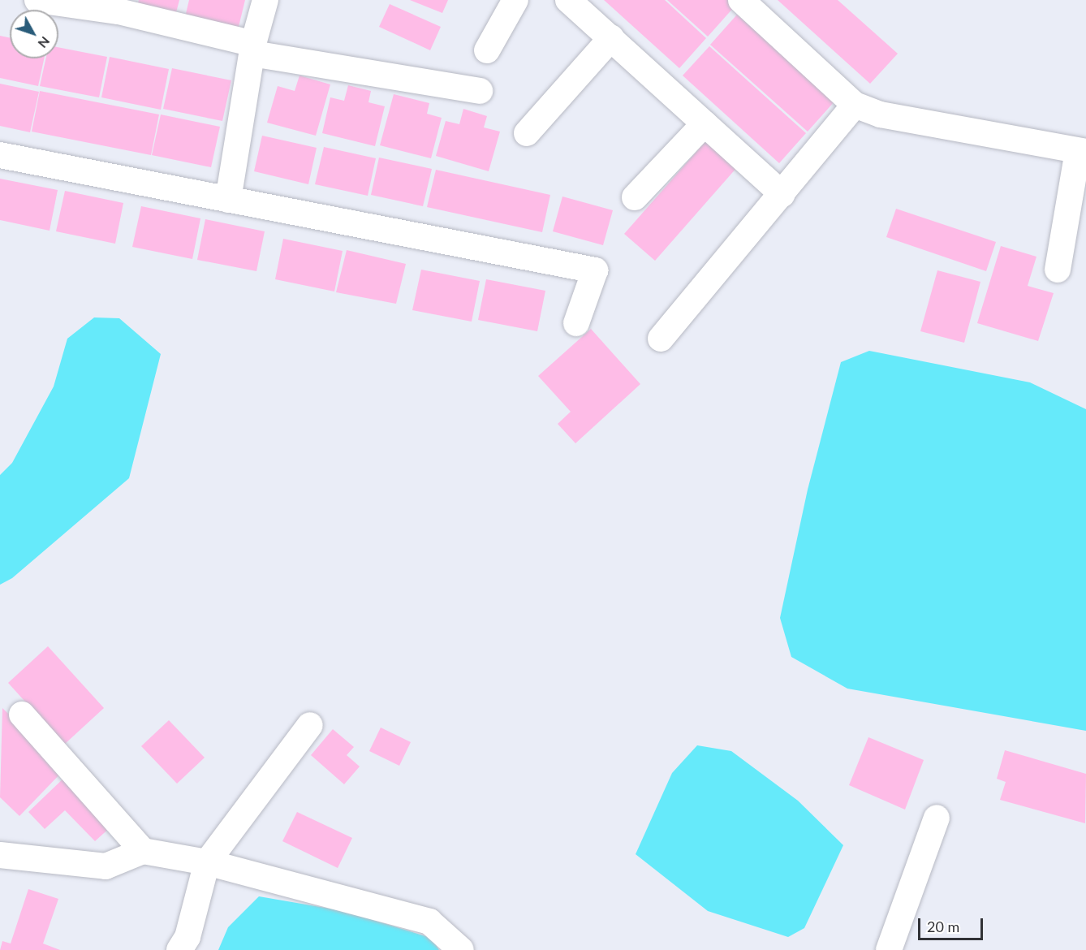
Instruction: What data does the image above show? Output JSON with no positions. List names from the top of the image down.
{
  "scale_bar": "20 m",
  "north": "bottom right"
}
